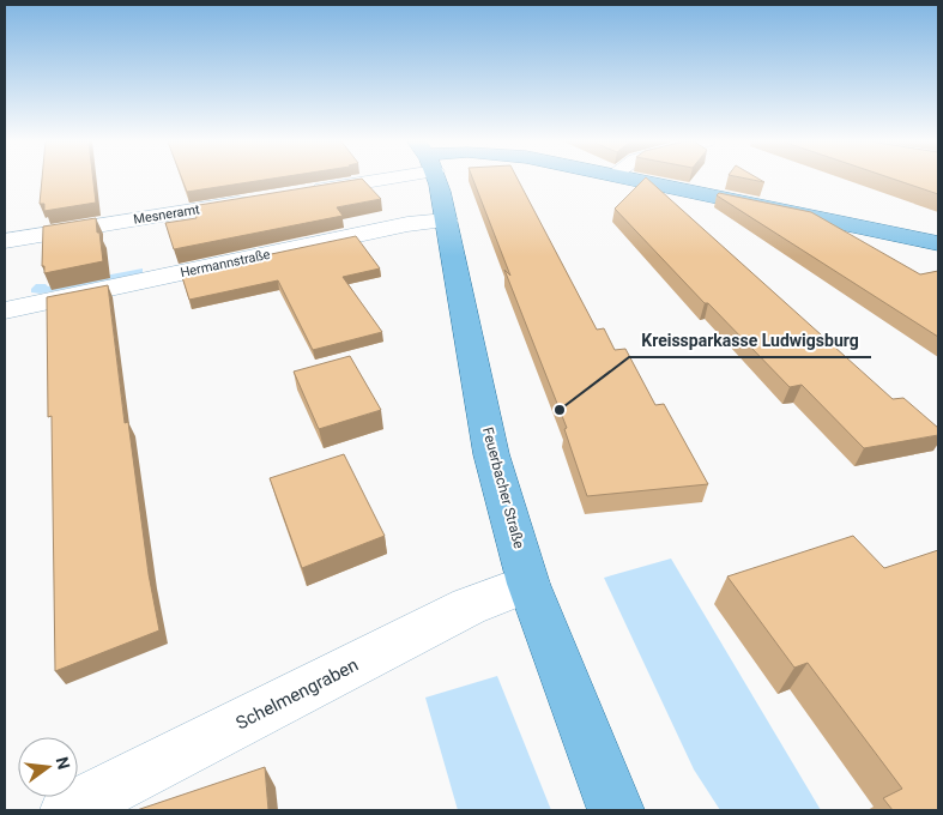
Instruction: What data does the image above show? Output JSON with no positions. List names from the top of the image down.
{
  "streets": {
    "main road": ["Feuerbacher Straße"],
    "street": ["Mesneramt", "Hermannstraße", "Schelmengraben"]
  },
  "crossings": [
    ["Hermannstraße", "Feuerbacher Straße"],
    ["Feuerbacher Straße", "Schelmengraben"]
  ],
  "places": ["Kreissparkasse Ludwigsburg"],
  "north": "right"
}
